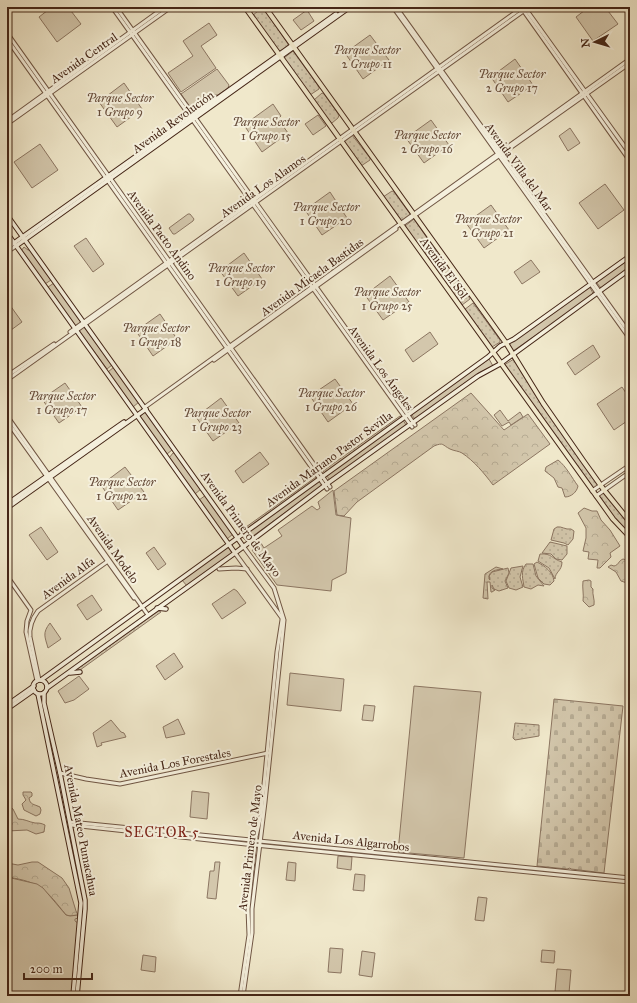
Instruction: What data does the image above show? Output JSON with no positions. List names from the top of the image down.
{
  "streets": {
    "main road": [
      "Avenida Revolución",
      "Avenida El Sol",
      "Avenida Micaela Bastidas",
      "Avenida Mariano Pastor Sevilla",
      "Avenida Primero de Mayo",
      "Avenida Mateo Pumacahua"
    ],
    "street": [
      "Avenida Central",
      "Avenida Villa del Mar",
      "Avenida Los Alamos",
      "Avenida Pacto Andino",
      "Avenida Los Ángeles",
      "Avenida Modelo",
      "Avenida Alfa",
      "Avenida Los Forestales",
      "Avenida Los Algarrobos"
    ]
  },
  "crossings": [
    ["Avenida Central", "Avenida Pacto Andino"],
    ["Avenida Central", "Avenida Los Ángeles"],
    ["Avenida Revolución", "Avenida Pacto Andino"],
    ["Avenida Revolución", "Avenida El Sol"],
    ["Avenida Revolución", "Avenida Los Ángeles"],
    ["Avenida Revolución", "Avenida Primero de Mayo"],
    ["Avenida Villa del Mar", "Avenida Los Alamos"],
    ["Avenida Villa del Mar", "Avenida Micaela Bastidas"],
    ["Avenida Villa del Mar", "Avenida Mariano Pastor Sevilla"],
    ["Avenida Los Alamos", "Avenida Pacto Andino"],
    ["Avenida Los Alamos", "Avenida El Sol"],
    ["Avenida Los Alamos", "Avenida Los Ángeles"],
    ["Avenida Los Alamos", "Avenida Primero de Mayo"],
    ["Avenida Pacto Andino", "Avenida Micaela Bastidas"],
    ["Avenida Pacto Andino", "Avenida Mariano Pastor Sevilla"],
    ["Avenida El Sol", "Avenida Micaela Bastidas"],
    ["Avenida El Sol", "Avenida Mariano Pastor Sevilla"],
    ["Avenida Micaela Bastidas", "Avenida Los Ángeles"],
    ["Avenida Micaela Bastidas", "Avenida Primero de Mayo"],
    ["Avenida Micaela Bastidas", "Avenida Modelo"],
    ["Avenida Los Ángeles", "Avenida Mariano Pastor Sevilla"],
    ["Avenida Mariano Pastor Sevilla", "Avenida Primero de Mayo"],
    ["Avenida Mariano Pastor Sevilla", "Avenida Modelo"],
    ["Avenida Mariano Pastor Sevilla", "Avenida Alfa"],
    ["Avenida Mariano Pastor Sevilla", "Avenida Mateo Pumacahua"],
    ["Avenida Primero de Mayo", "Avenida Los Forestales"],
    ["Avenida Primero de Mayo", "Avenida Los Algarrobos"],
    ["Avenida Modelo", "Avenida Alfa"],
    ["Avenida Alfa", "Avenida Mateo Pumacahua"],
    ["Avenida Los Forestales", "Avenida Mateo Pumacahua"],
    ["Avenida Mateo Pumacahua", "Avenida Los Algarrobos"]
  ],
  "districts": ["SECTOR 5"],
  "parks": [
    "Parque Sector 2 Grupo 11",
    "Parque Sector 2 Grupo 17",
    "Parque Sector 1 Grupo 9",
    "Parque Sector 1 Grupo 15",
    "Parque Sector 2 Grupo 16",
    "Parque Sector 1 Grupo 20",
    "Parque Sector 2 Grupo 21",
    "Parque Sector 1 Grupo 19",
    "Parque Sector 1 Grupo 25",
    "Parque Sector 1 Grupo 18",
    "Parque Sector 1 Grupo 26",
    "Parque Sector 1 Grupo 17",
    "Parque Sector 1 Grupo 23",
    "Parque Sector 1 Grupo 22"
  ],
  "scale_bar": "200 m",
  "north": "left"
}
